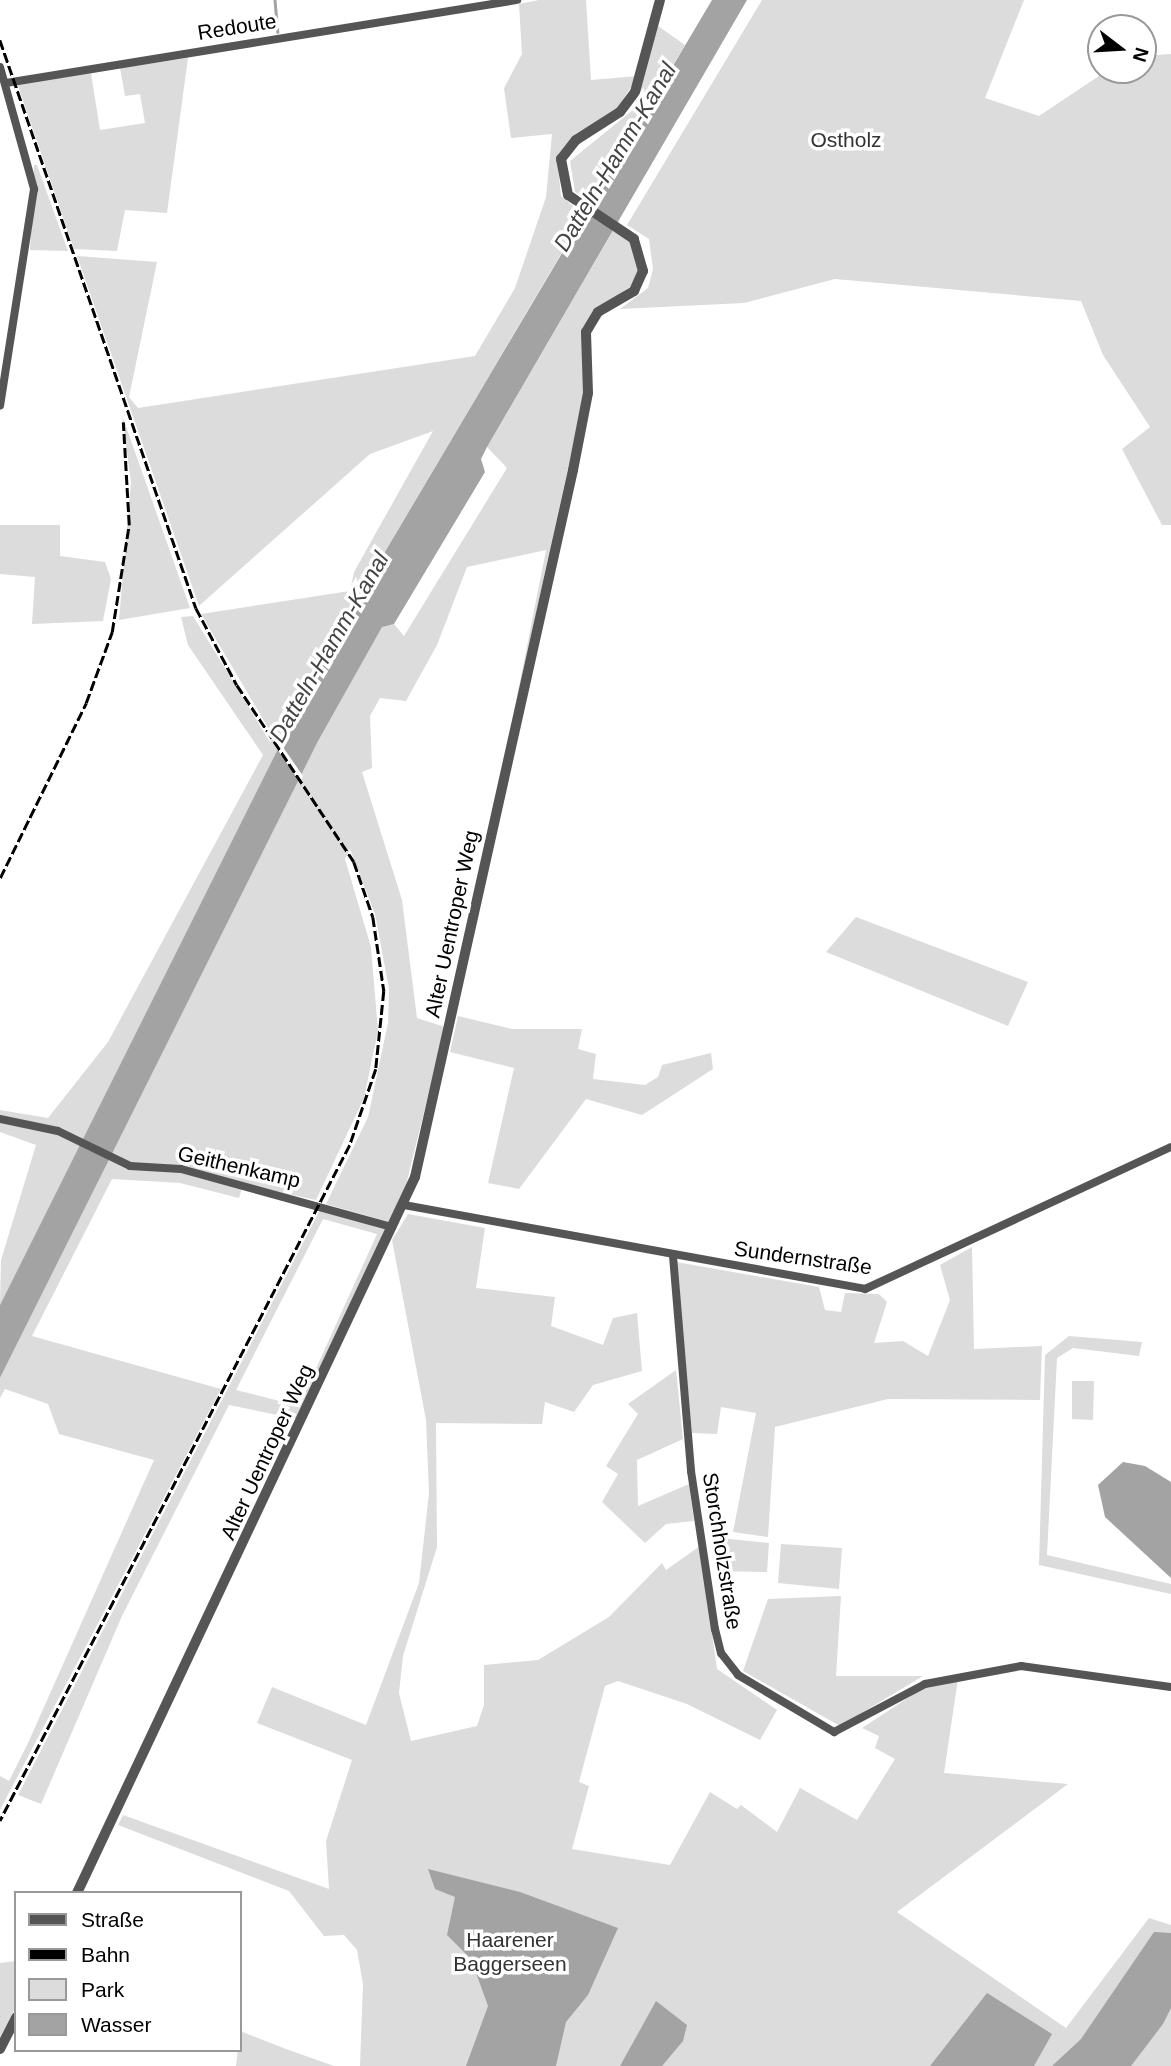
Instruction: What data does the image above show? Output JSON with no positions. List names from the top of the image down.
{
  "streets": {
    "street": [
      "Redoute",
      "Alter Uentroper Weg",
      "Geithenkamp",
      "Sundernstraße",
      "Storchholzstraße"
    ]
  },
  "crossings": [
    ["Alter Uentroper Weg", "Geithenkamp"],
    ["Alter Uentroper Weg", "Sundernstraße"],
    ["Sundernstraße", "Storchholzstraße"]
  ],
  "water": ["Datteln-Hamm-Kanal"],
  "parks": ["Ostholz", "Haarener Baggerseen"],
  "legend": [
    "Straße",
    "Bahn",
    "Park",
    "Wasser"
  ],
  "north": "right"
}
